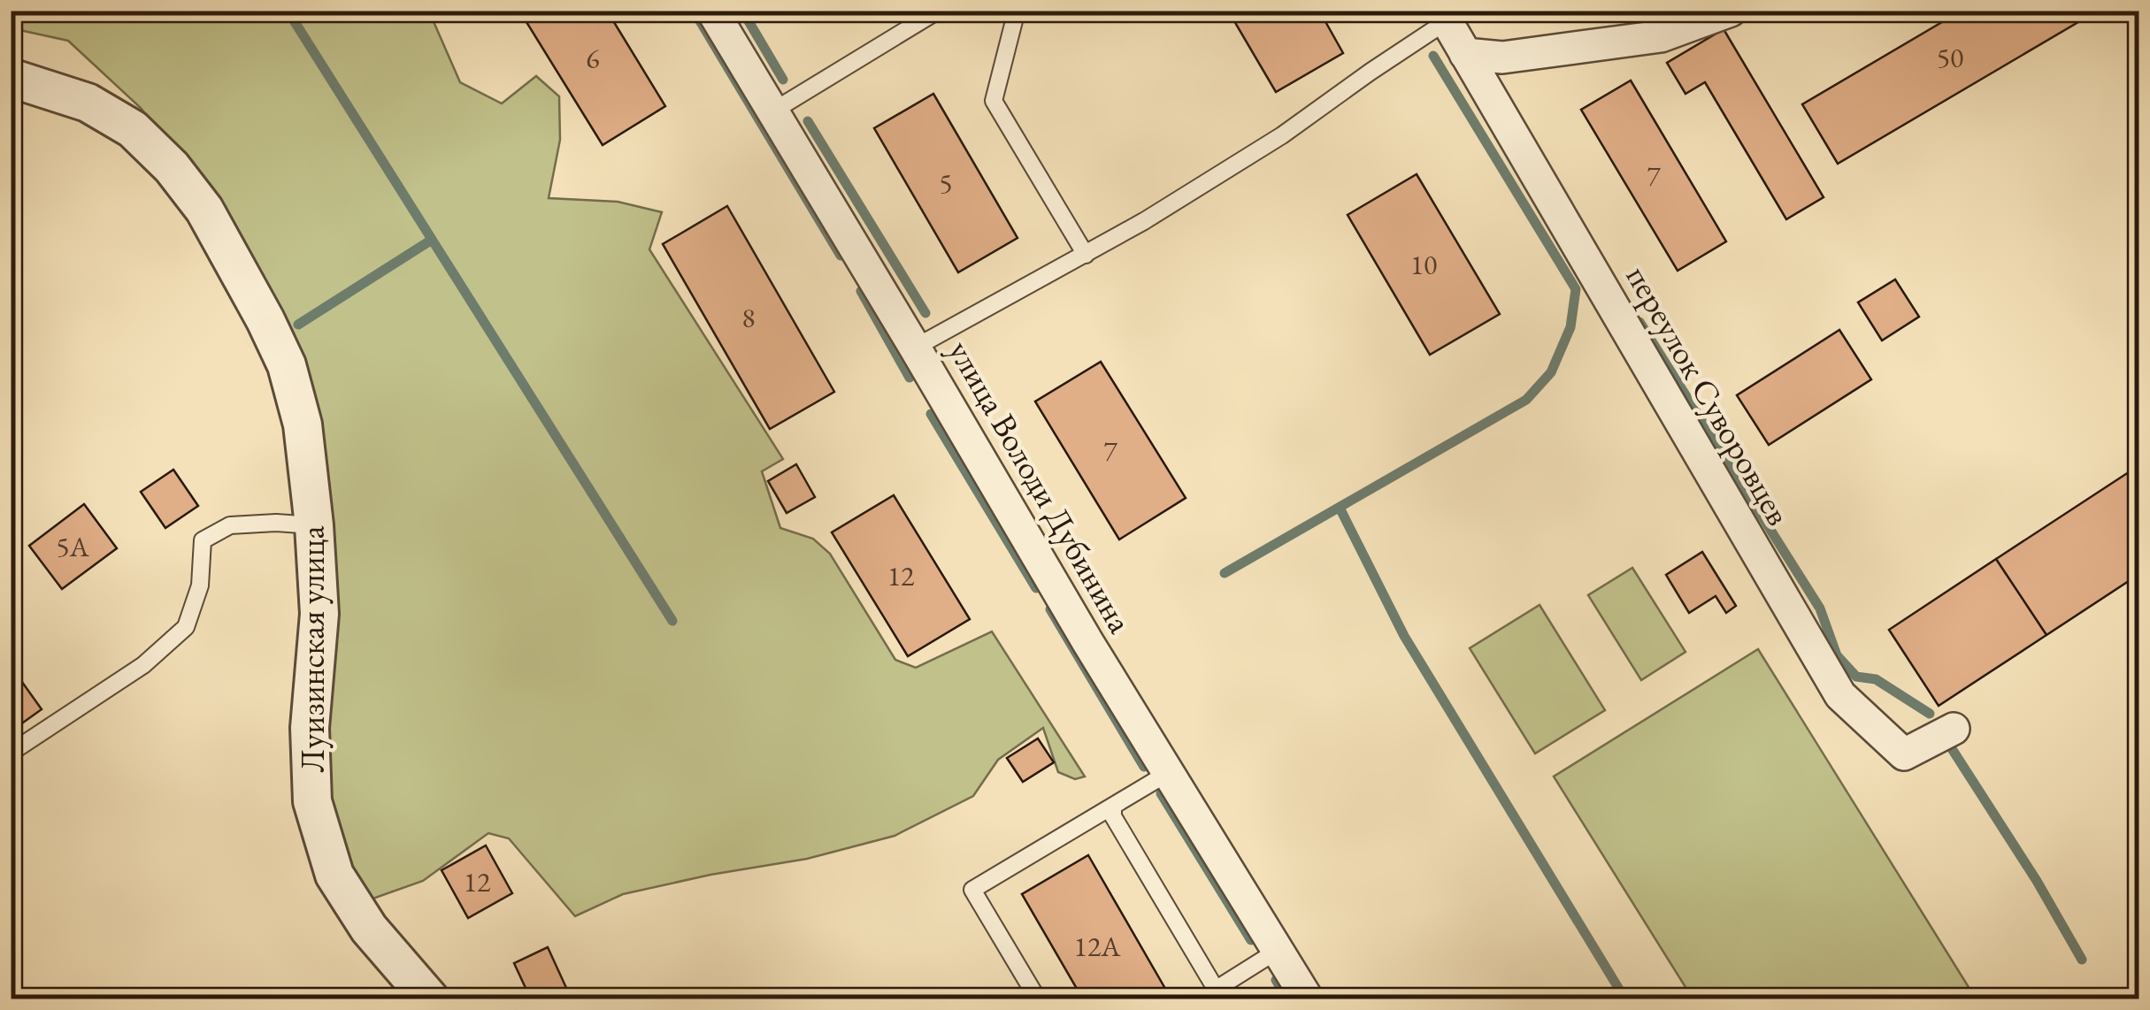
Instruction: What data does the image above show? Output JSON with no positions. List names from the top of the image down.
{
  "streets": {
    "street": ["переулок Суворовцев", "улица Володи Дубинина", "Луизинская улица"]
  },
  "house_numbers": [
    "50",
    "6",
    "7",
    "5",
    "10",
    "8",
    "7",
    "5А",
    "12",
    "12",
    "12А"
  ]
}
